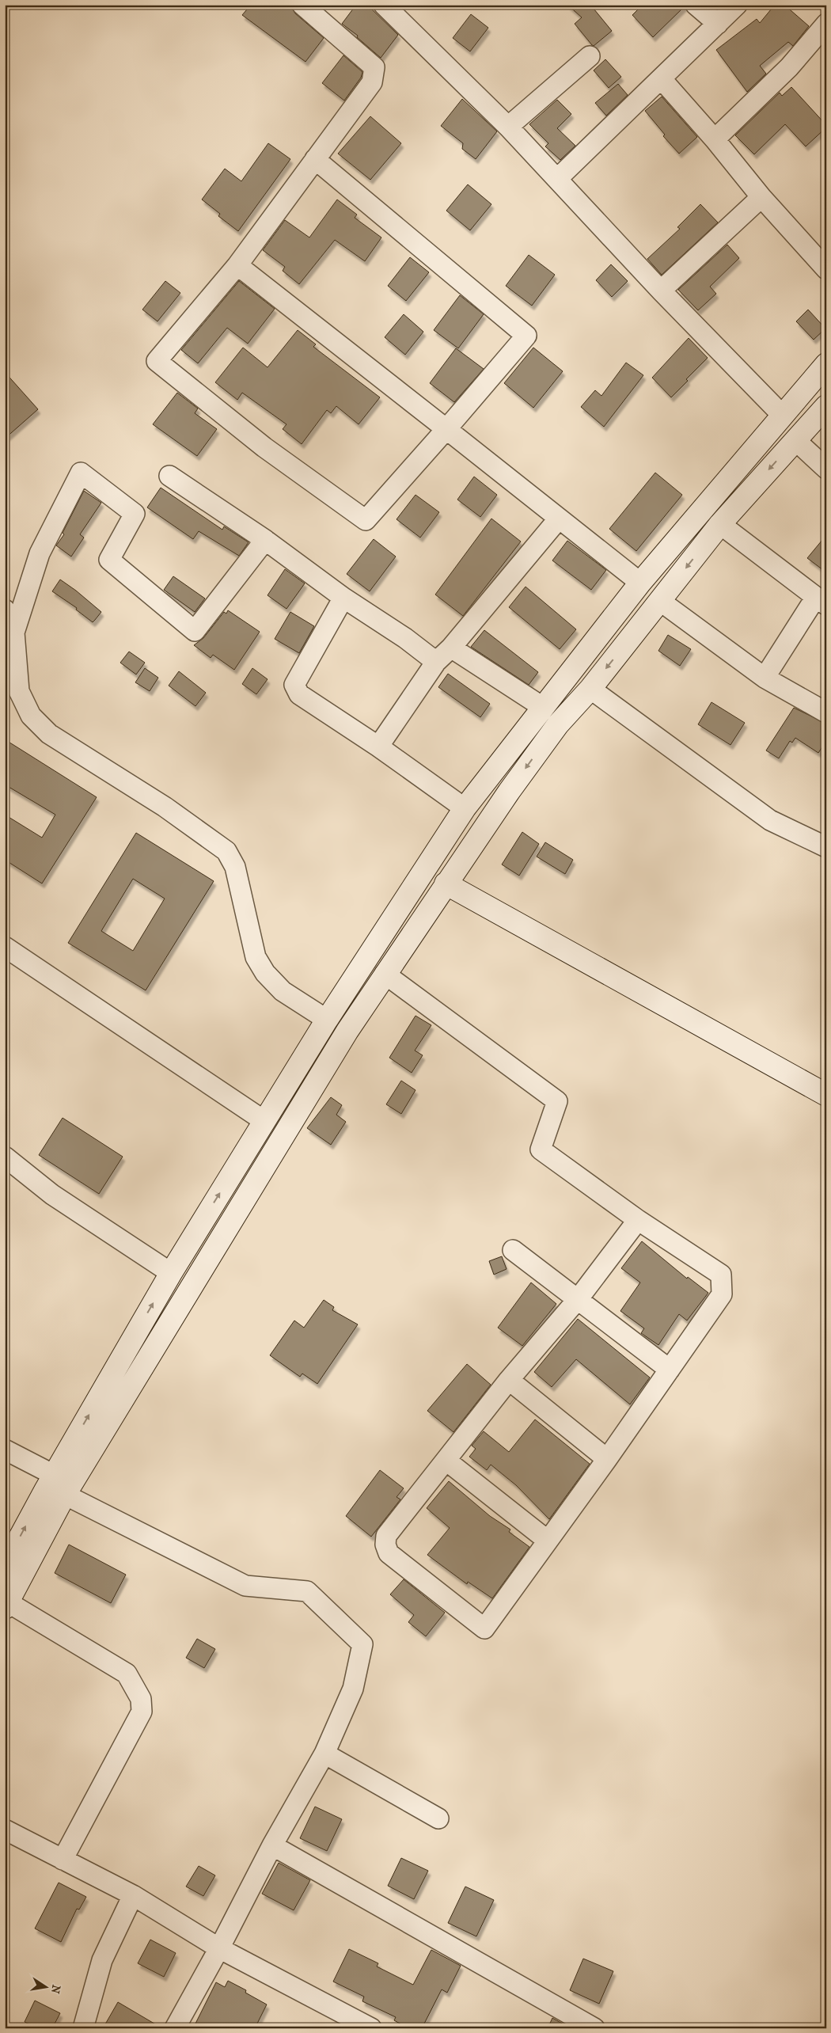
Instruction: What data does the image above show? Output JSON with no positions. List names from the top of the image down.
{
  "north": "right"
}
